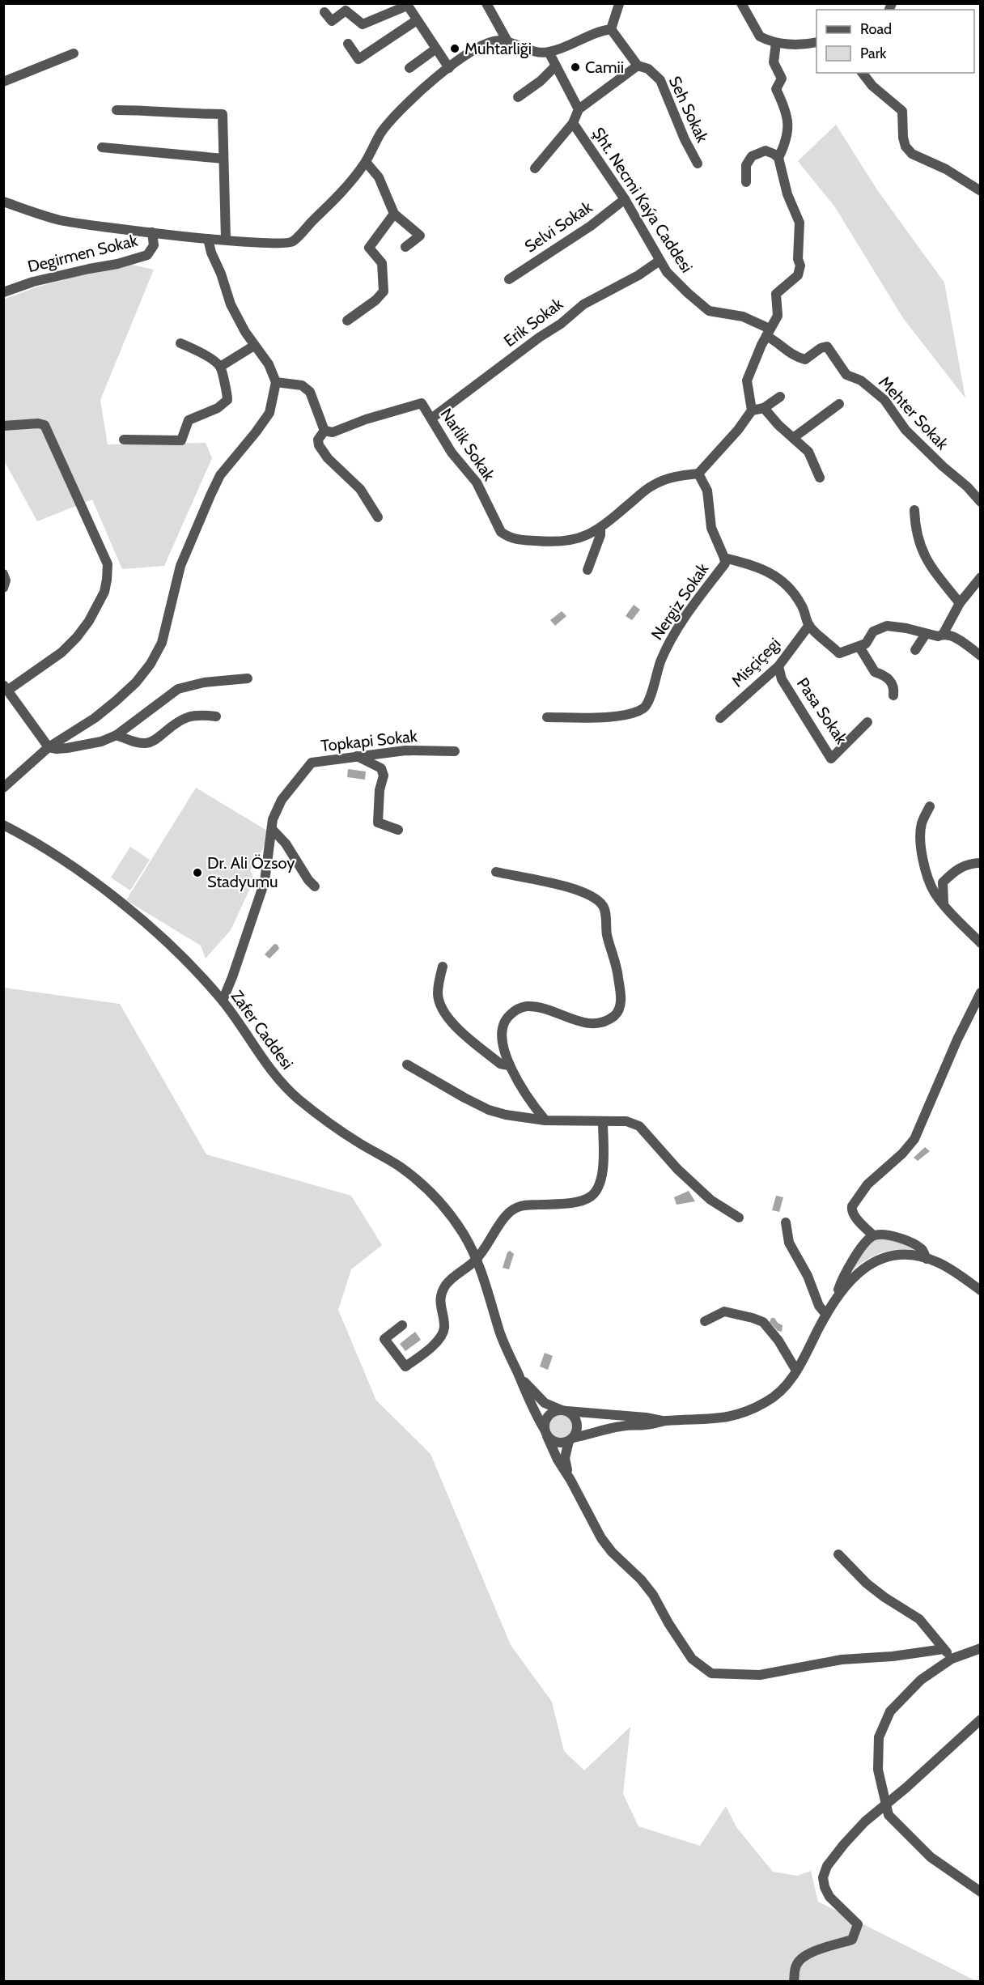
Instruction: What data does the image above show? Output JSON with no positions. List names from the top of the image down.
{
  "streets": {
    "street": [
      "Seh Sokak",
      "Şht. Necmi Kaýa Caddesi",
      "Selvi Sokak",
      "Degirmen Sokak",
      "Erik Sokak",
      "Mehter Sokak",
      "Narlik Sokak",
      "Nergiz Sokak",
      "Misçiçegi",
      "Pasa Sokak",
      "Topkapi Sokak",
      "Zafer Caddesi"
    ]
  },
  "crossings": [
    ["Şht. Necmi Kaýa Caddesi", "Selvi Sokak"],
    ["Şht. Necmi Kaýa Caddesi", "Erik Sokak"],
    ["Şht. Necmi Kaýa Caddesi", "Mehter Sokak"],
    ["Erik Sokak", "Narlik Sokak"],
    ["Misçiçegi", "Pasa Sokak"],
    ["Topkapi Sokak", "Zafer Caddesi"]
  ],
  "places": ["Muhtarliği", "Camii", "Dr. Ali Özsoy Stadyumu"],
  "legend": ["Road", "Park"]
}
